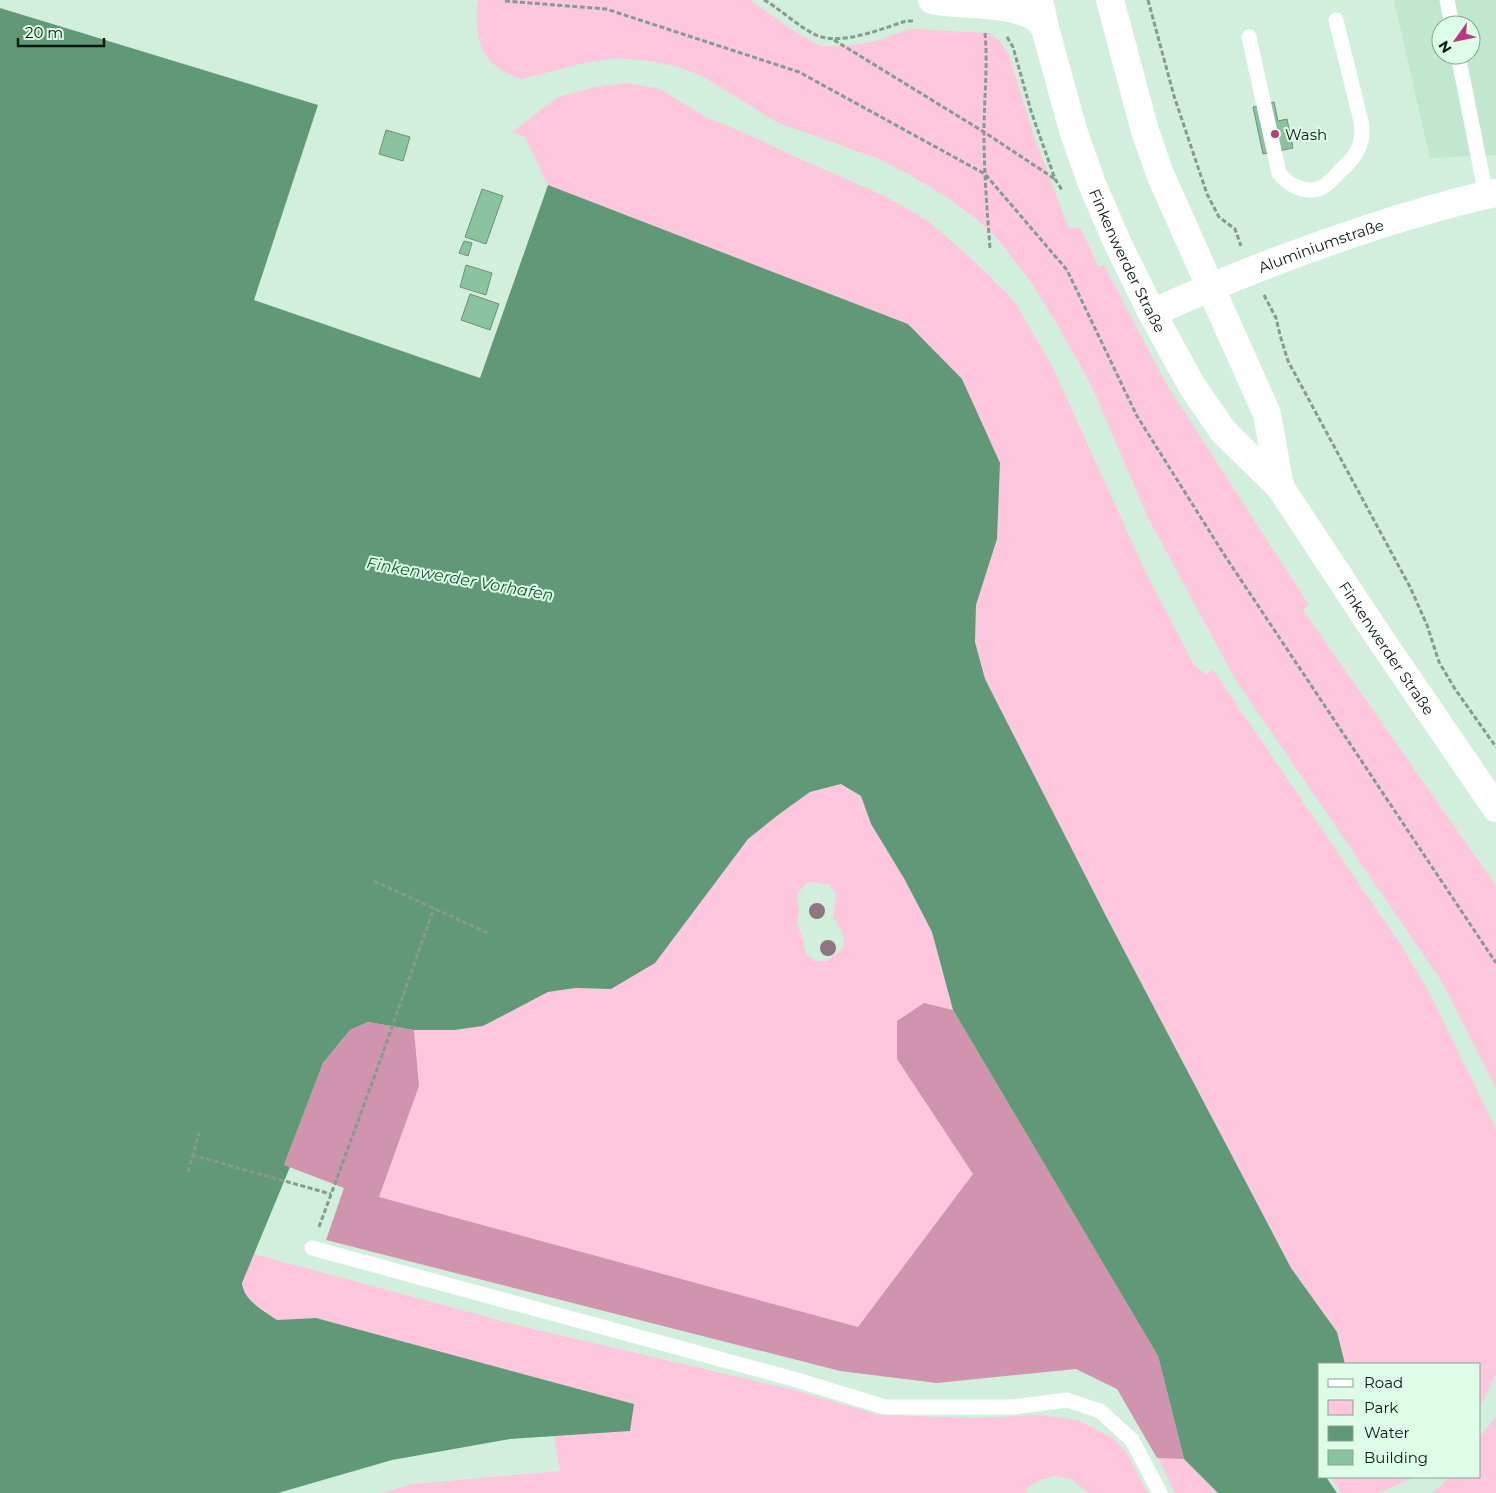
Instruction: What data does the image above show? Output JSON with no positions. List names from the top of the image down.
{
  "streets": {
    "main road": ["Aluminiumstraße", "Finkenwerder Straße"]
  },
  "crossings": [
    ["Aluminiumstraße", "Finkenwerder Straße"]
  ],
  "water": ["Finkenwerder Vorhafen"],
  "places": ["Wash"],
  "legend": [
    "Road",
    "Park",
    "Water",
    "Building"
  ],
  "scale_bar": "20 m",
  "north": "bottom left"
}
